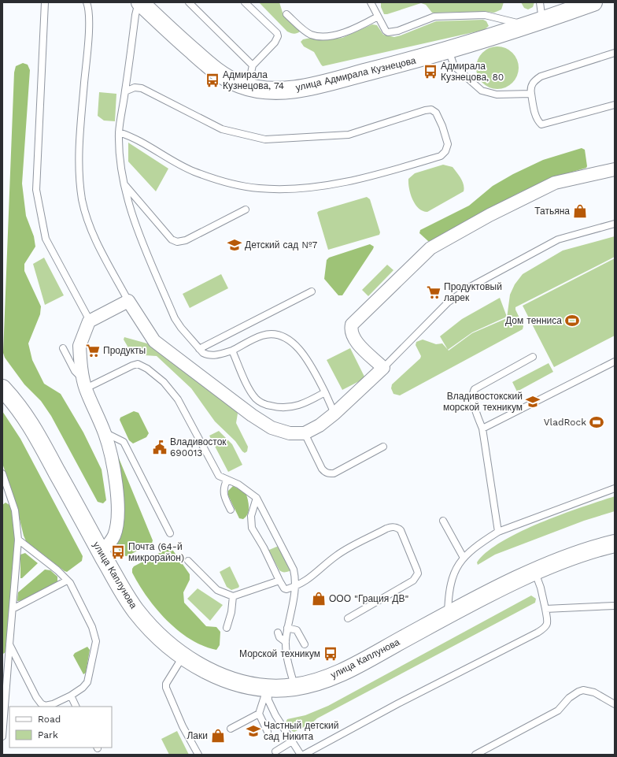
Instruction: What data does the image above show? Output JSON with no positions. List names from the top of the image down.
{
  "streets": {
    "street": ["улица Адмирала Кузнецова", "улица Каплунова"]
  },
  "places": {
    "bus stop": [
      "Адмирала Кузнецова, 80",
      "Адмирала Кузнецова, 74",
      "Почта (64-й микрорайон)",
      "Морской техникум"
    ],
    "shop": ["Татьяна", "ООО \"Грация ДВ\"", "Лаки"],
    "school or university": ["Детский сад №7", "Владивостокский морской техникум", "Частный детский сад Никита"],
    "supermarket": ["Продуктовый ларек", "Продукты"],
    "sports": ["Дом тенниса", "VladRock"],
    "public building": ["Владивосток 690013"]
  },
  "legend": ["Road", "Park"]
}
